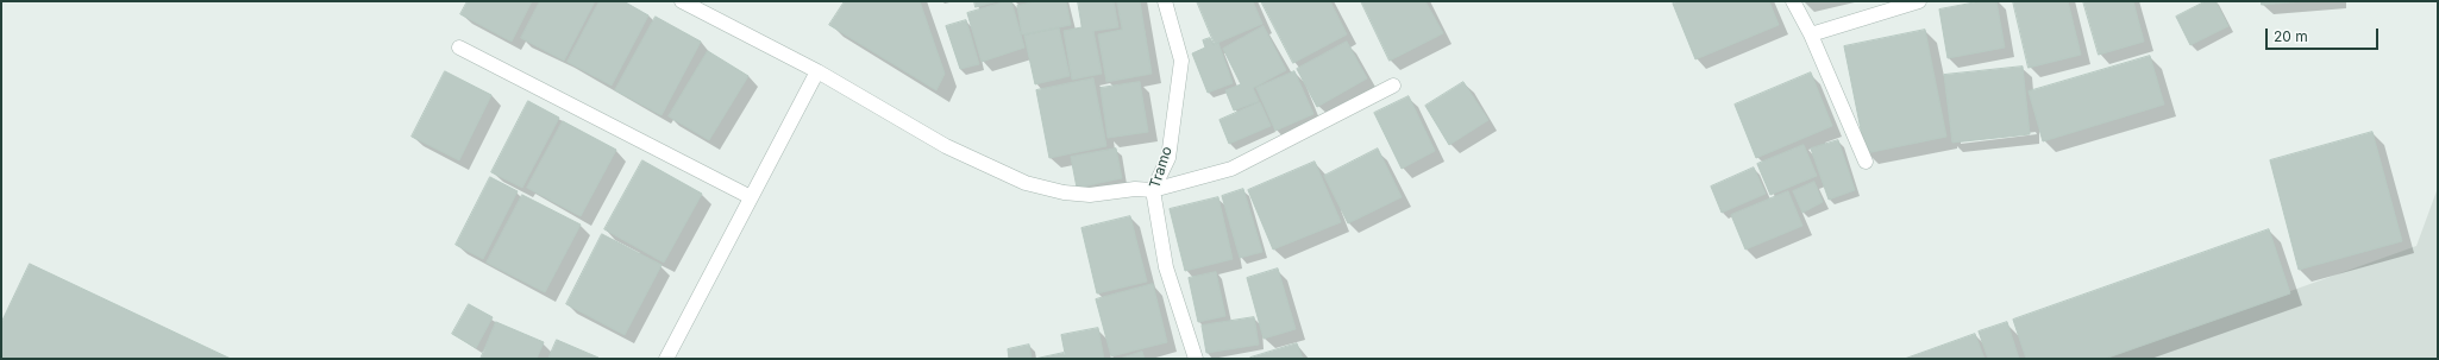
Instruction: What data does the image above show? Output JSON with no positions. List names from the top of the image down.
{
  "streets": {
    "street": ["Tramo"]
  },
  "scale_bar": "20 m"
}
